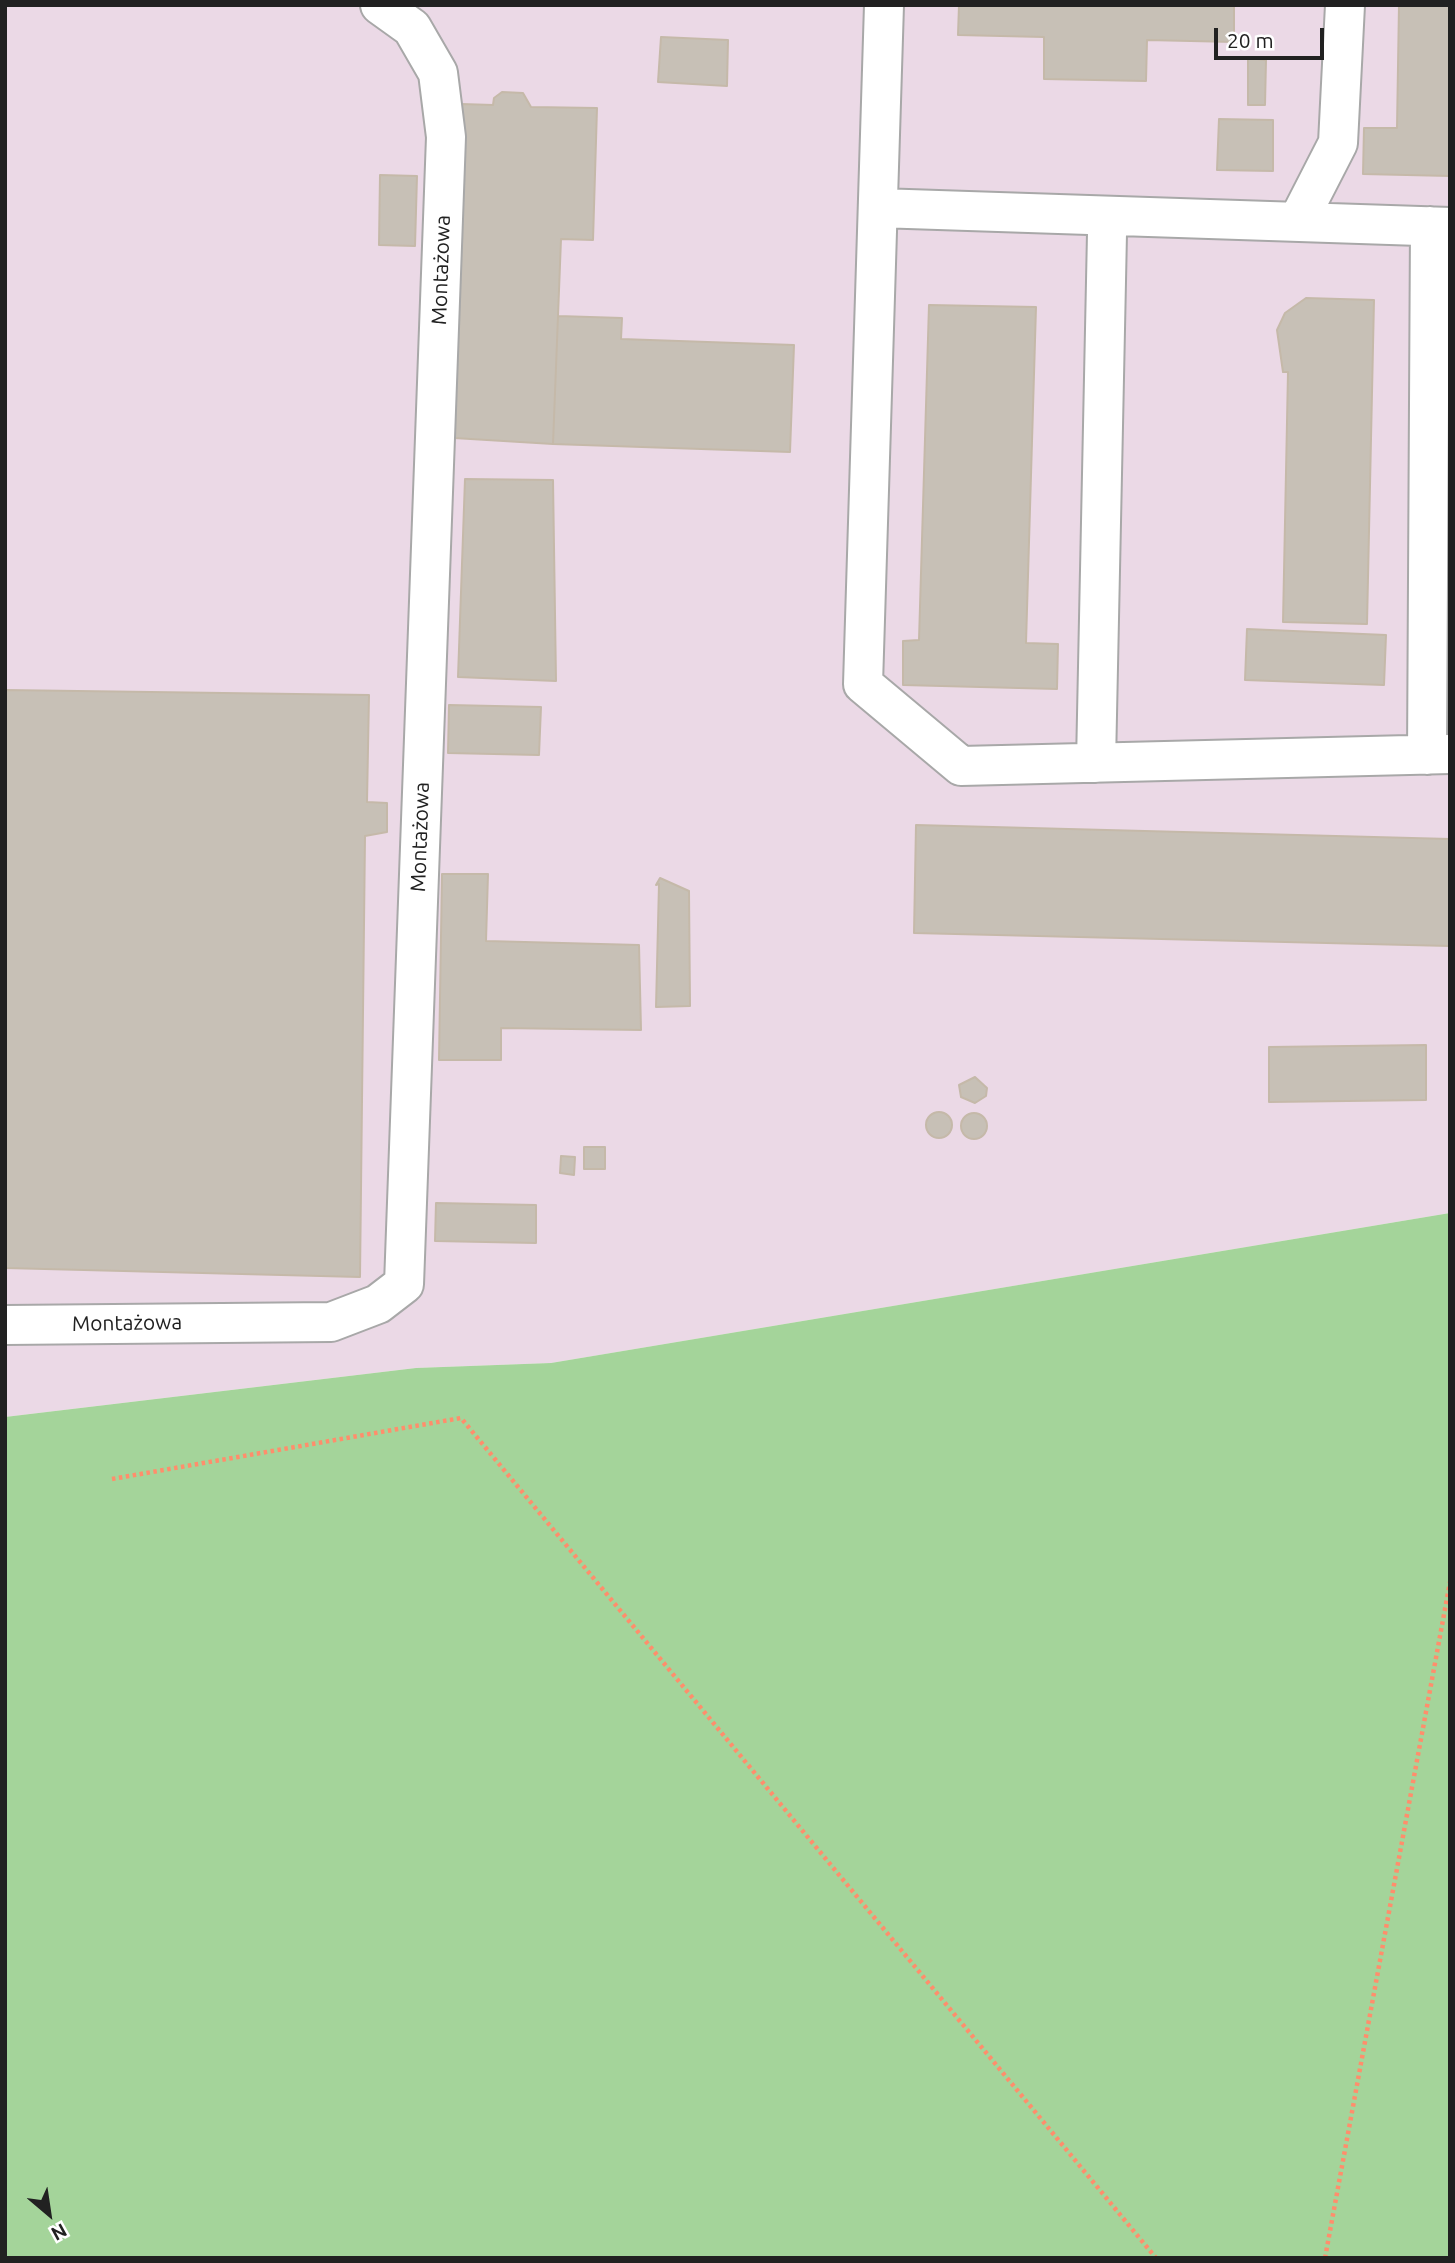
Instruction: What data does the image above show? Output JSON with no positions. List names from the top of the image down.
{
  "streets": {
    "lane": ["Montażowa"]
  },
  "scale_bar": "20 m",
  "north": "bottom right"
}
